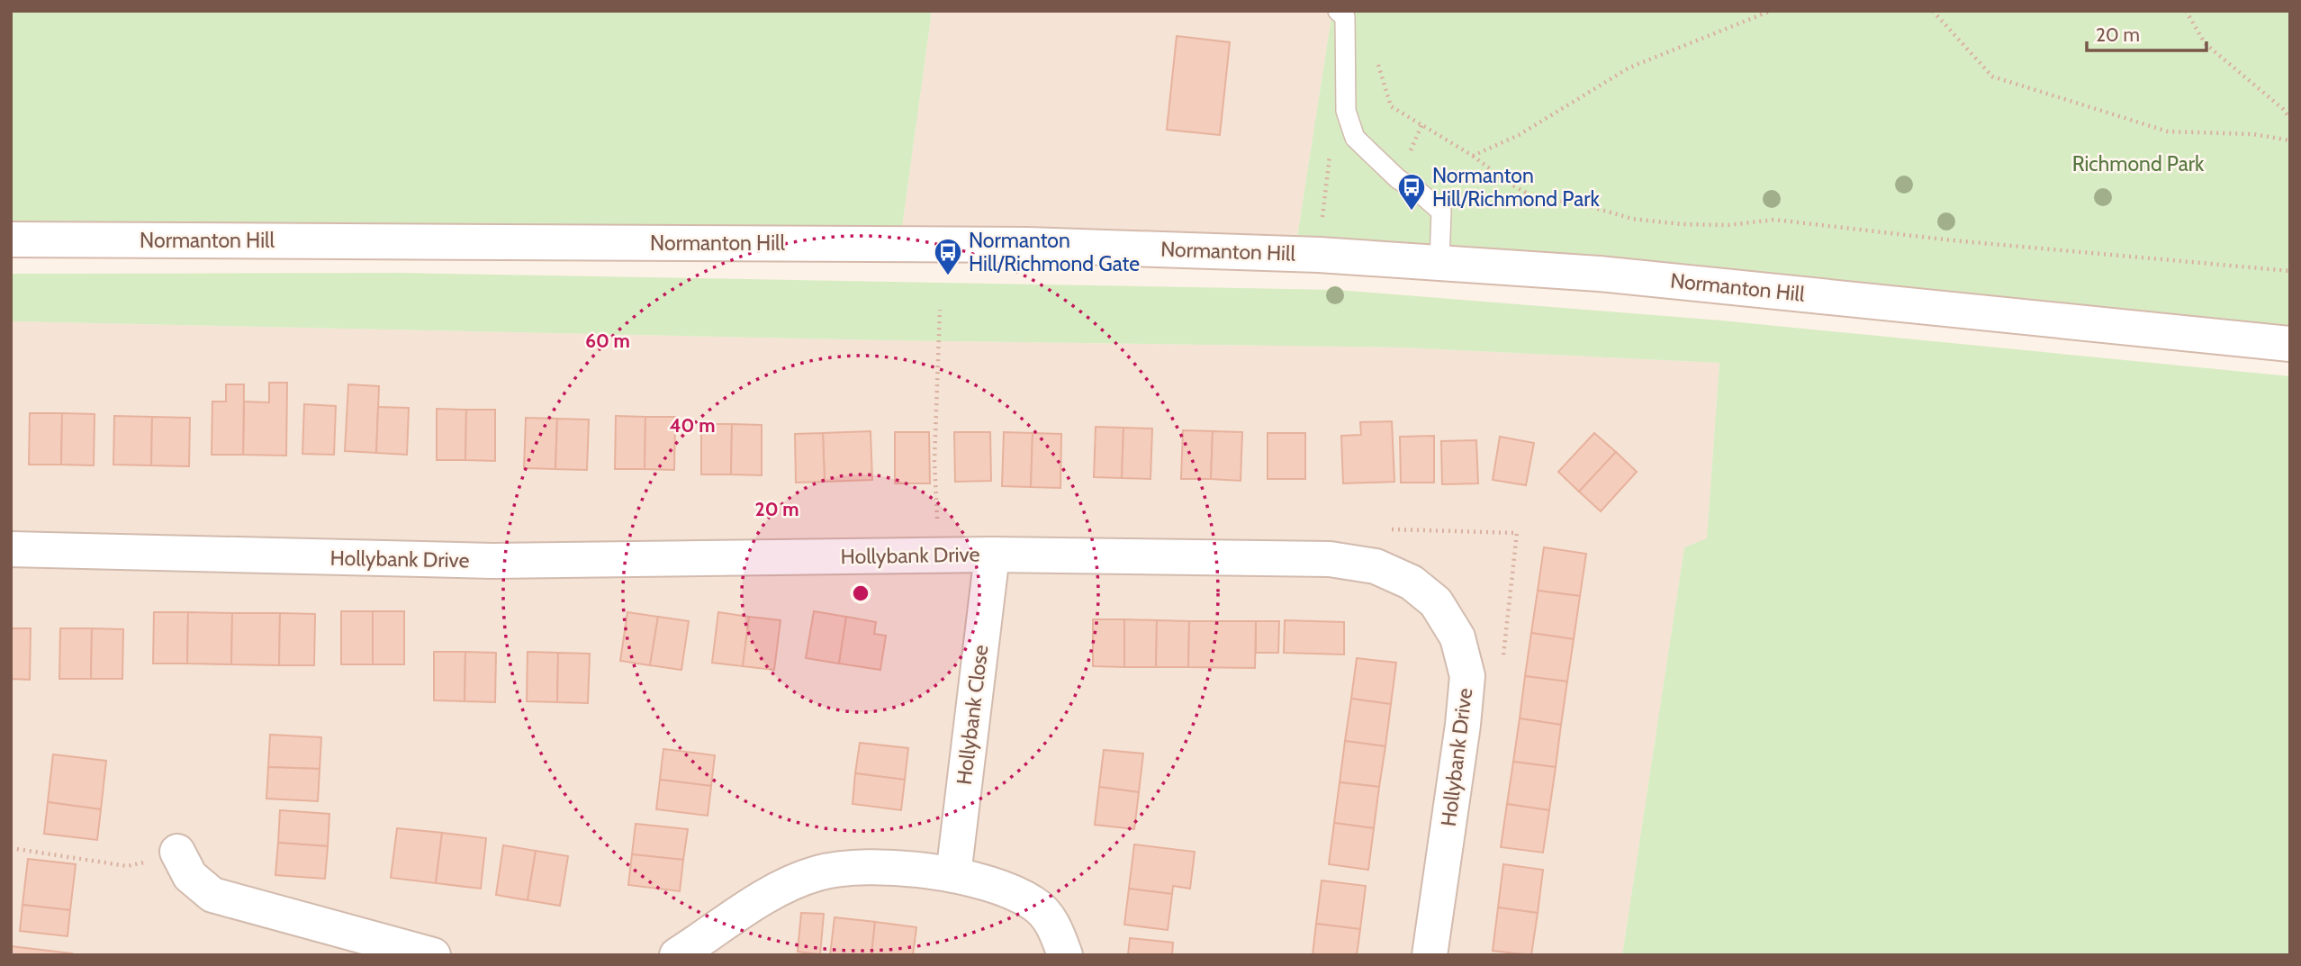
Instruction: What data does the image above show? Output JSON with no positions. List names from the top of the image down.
{
  "streets": {
    "street": ["Normanton Hill", "Hollybank Drive", "Hollybank Close"]
  },
  "crossings": [
    ["Hollybank Drive", "Hollybank Close"]
  ],
  "parks": ["Richmond Park"],
  "places": {
    "bus stop": ["Normanton Hill/Richmond Park", "Normanton Hill/Richmond Gate"]
  },
  "scale_bar": "20 m",
  "rings": ["60 m", "40 m", "20 m"]
}
